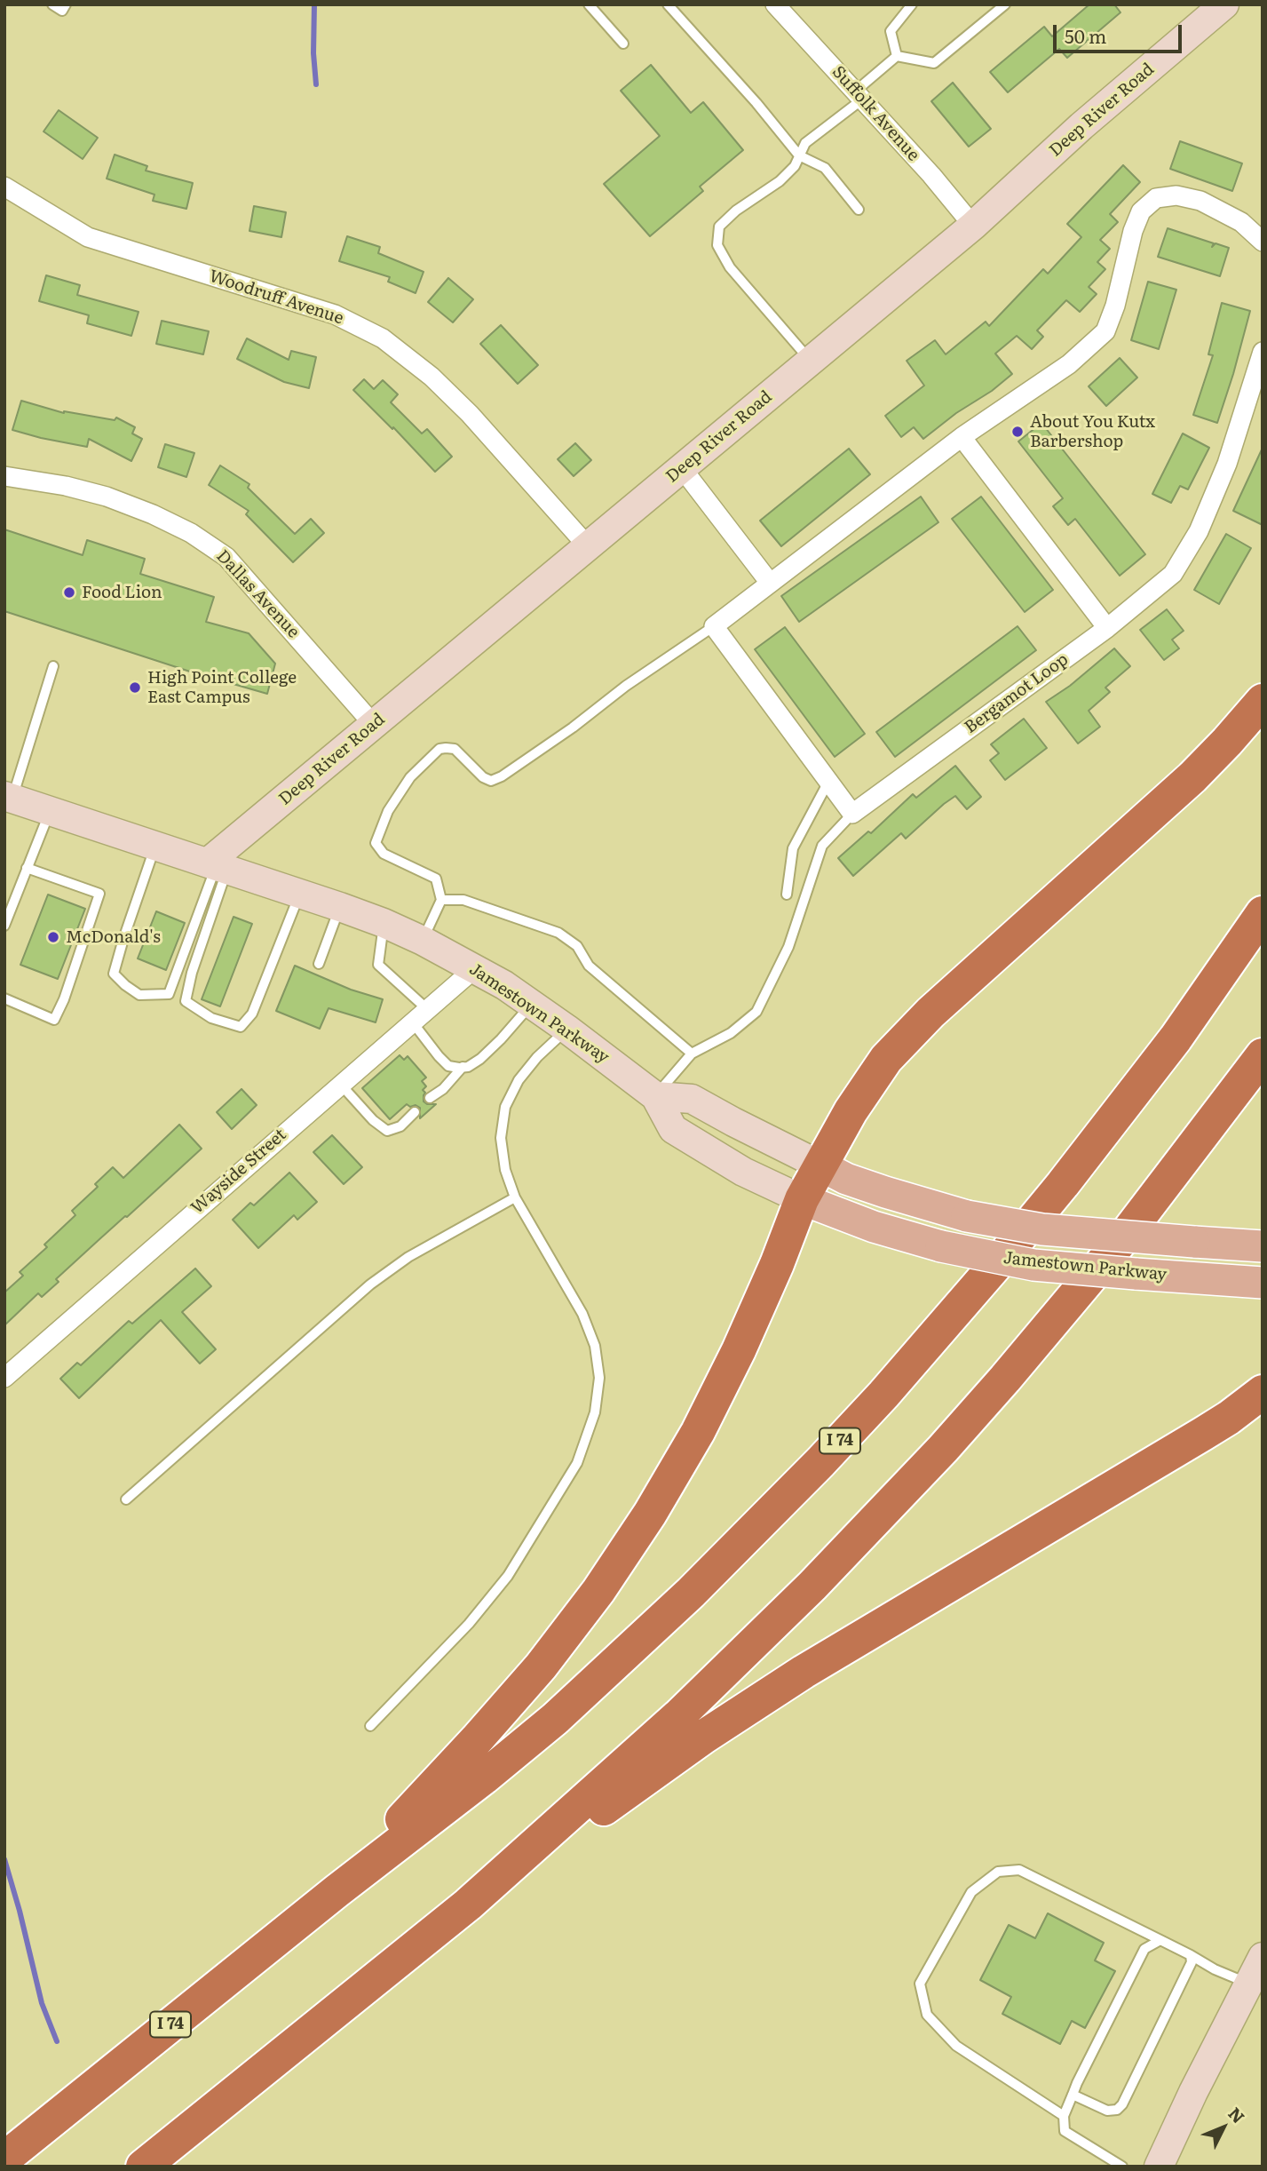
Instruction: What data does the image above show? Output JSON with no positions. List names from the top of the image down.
{
  "streets": {
    "highway": ["I 74"],
    "main road": ["Jamestown Parkway"],
    "street": [
      "Deep River Road",
      "Suffolk Avenue",
      "Woodruff Avenue",
      "Dallas Avenue",
      "Bergamot Loop",
      "Wayside Street"
    ]
  },
  "crossings": [
    ["Deep River Road", "Suffolk Avenue"],
    ["Deep River Road", "Woodruff Avenue"],
    ["Deep River Road", "Dallas Avenue"],
    ["Deep River Road", "Jamestown Parkway"],
    ["Jamestown Parkway", "Wayside Street"]
  ],
  "places": [
    "About You Kutx Barbershop",
    "Food Lion",
    "High Point College East Campus",
    "McDonald's"
  ],
  "scale_bar": "50 m",
  "north": "top right"
}
